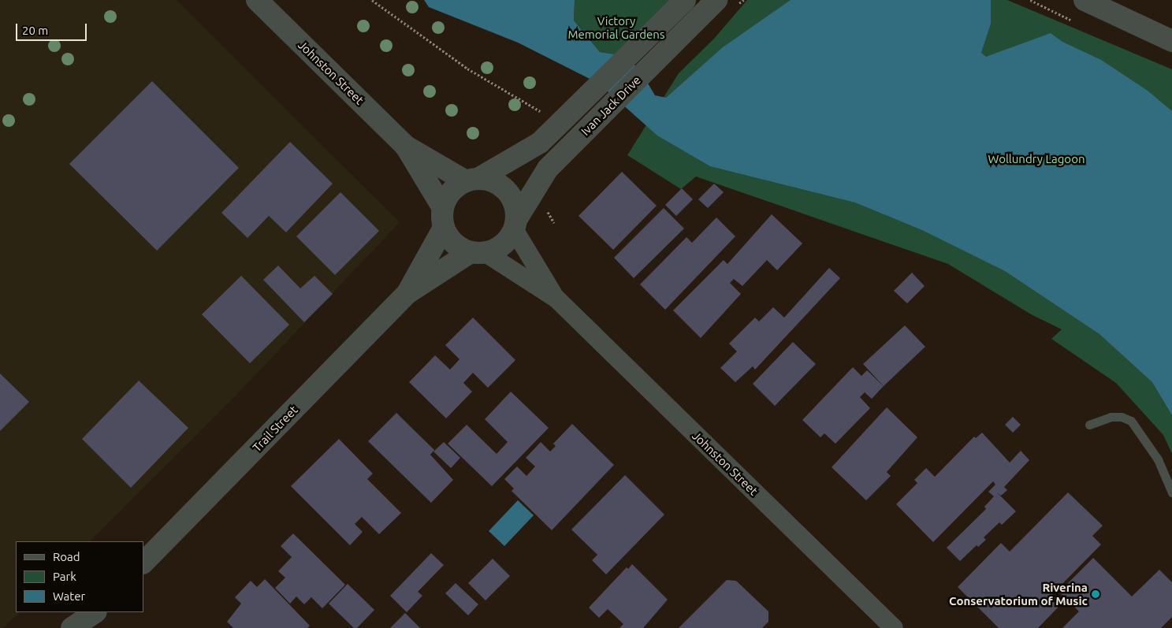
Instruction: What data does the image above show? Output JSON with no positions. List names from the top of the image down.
{
  "streets": {
    "street": ["Johnston Street", "Ivan Jack Drive", "Trail Street"]
  },
  "crossings": [
    ["Johnston Street", "Ivan Jack Drive"],
    ["Johnston Street", "Trail Street"],
    ["Ivan Jack Drive", "Trail Street"]
  ],
  "parks": ["Victory Memorial Gardens", "Wollundry Lagoon"],
  "places": ["Riverina Conservatorium of Music"],
  "legend": ["Road", "Park", "Water"],
  "scale_bar": "20 m"
}
